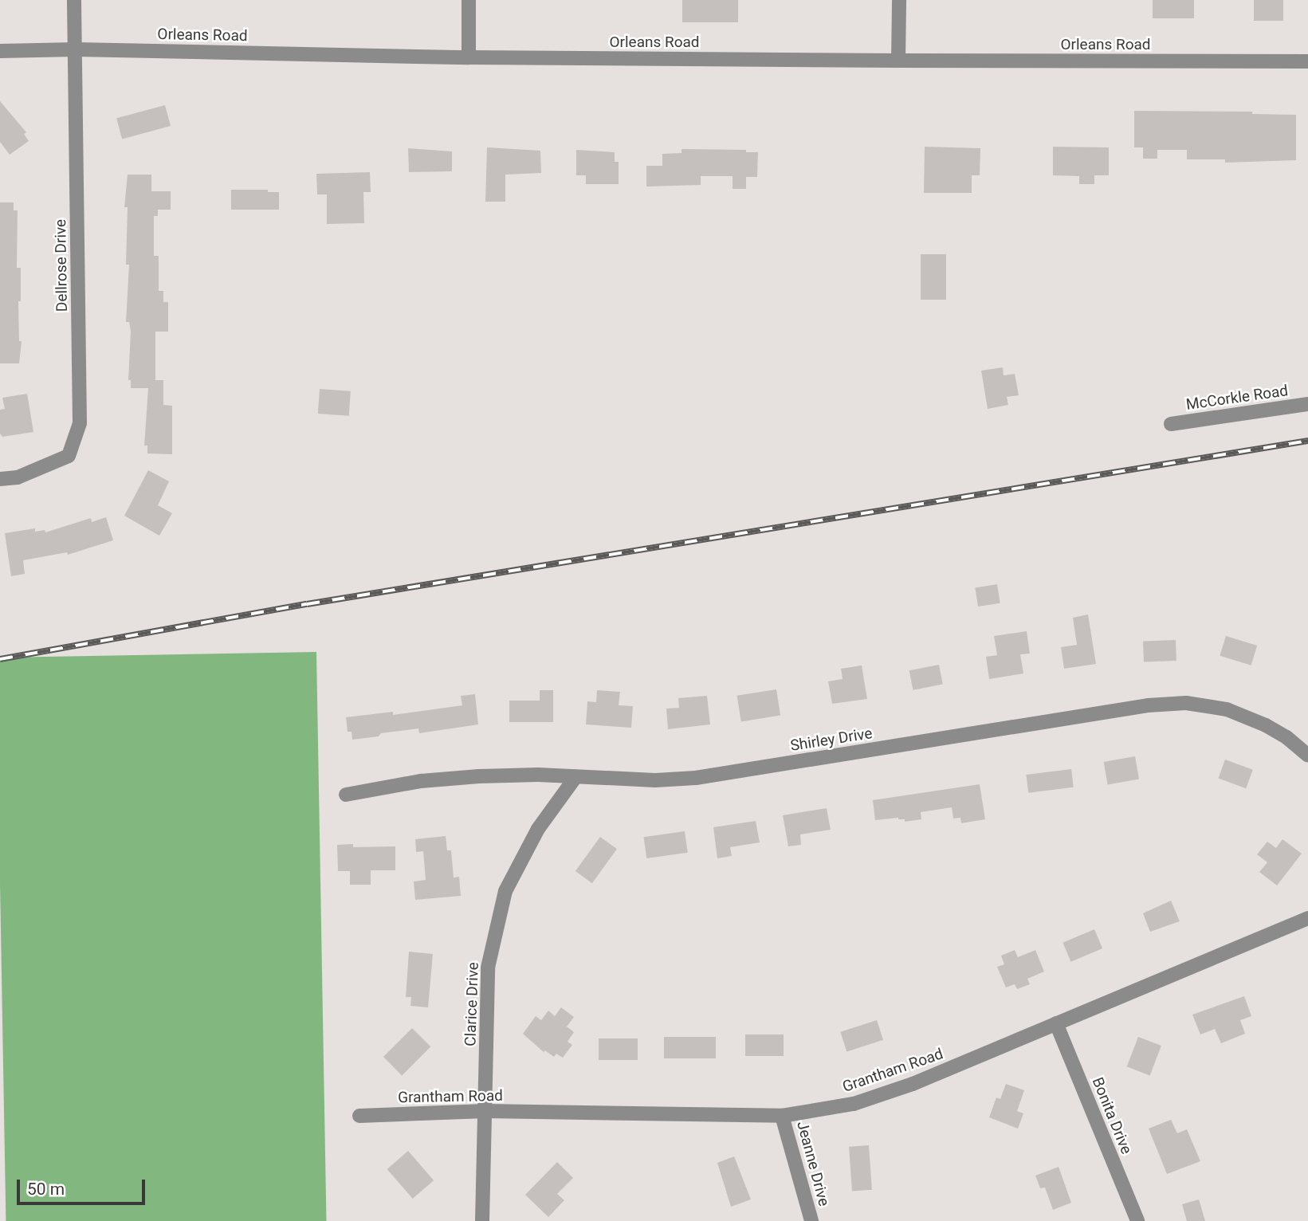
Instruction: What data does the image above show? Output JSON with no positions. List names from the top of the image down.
{
  "streets": {
    "street": [
      "Orleans Road",
      "Dellrose Drive",
      "McCorkle Road",
      "Shirley Drive",
      "Clarice Drive",
      "Grantham Road",
      "Bonita Drive",
      "Jeanne Drive"
    ]
  },
  "crossings": [
    ["Orleans Road", "Dellrose Drive"],
    ["Shirley Drive", "Clarice Drive"],
    ["Clarice Drive", "Grantham Road"],
    ["Grantham Road", "Bonita Drive"],
    ["Grantham Road", "Jeanne Drive"]
  ],
  "scale_bar": "50 m"
}
